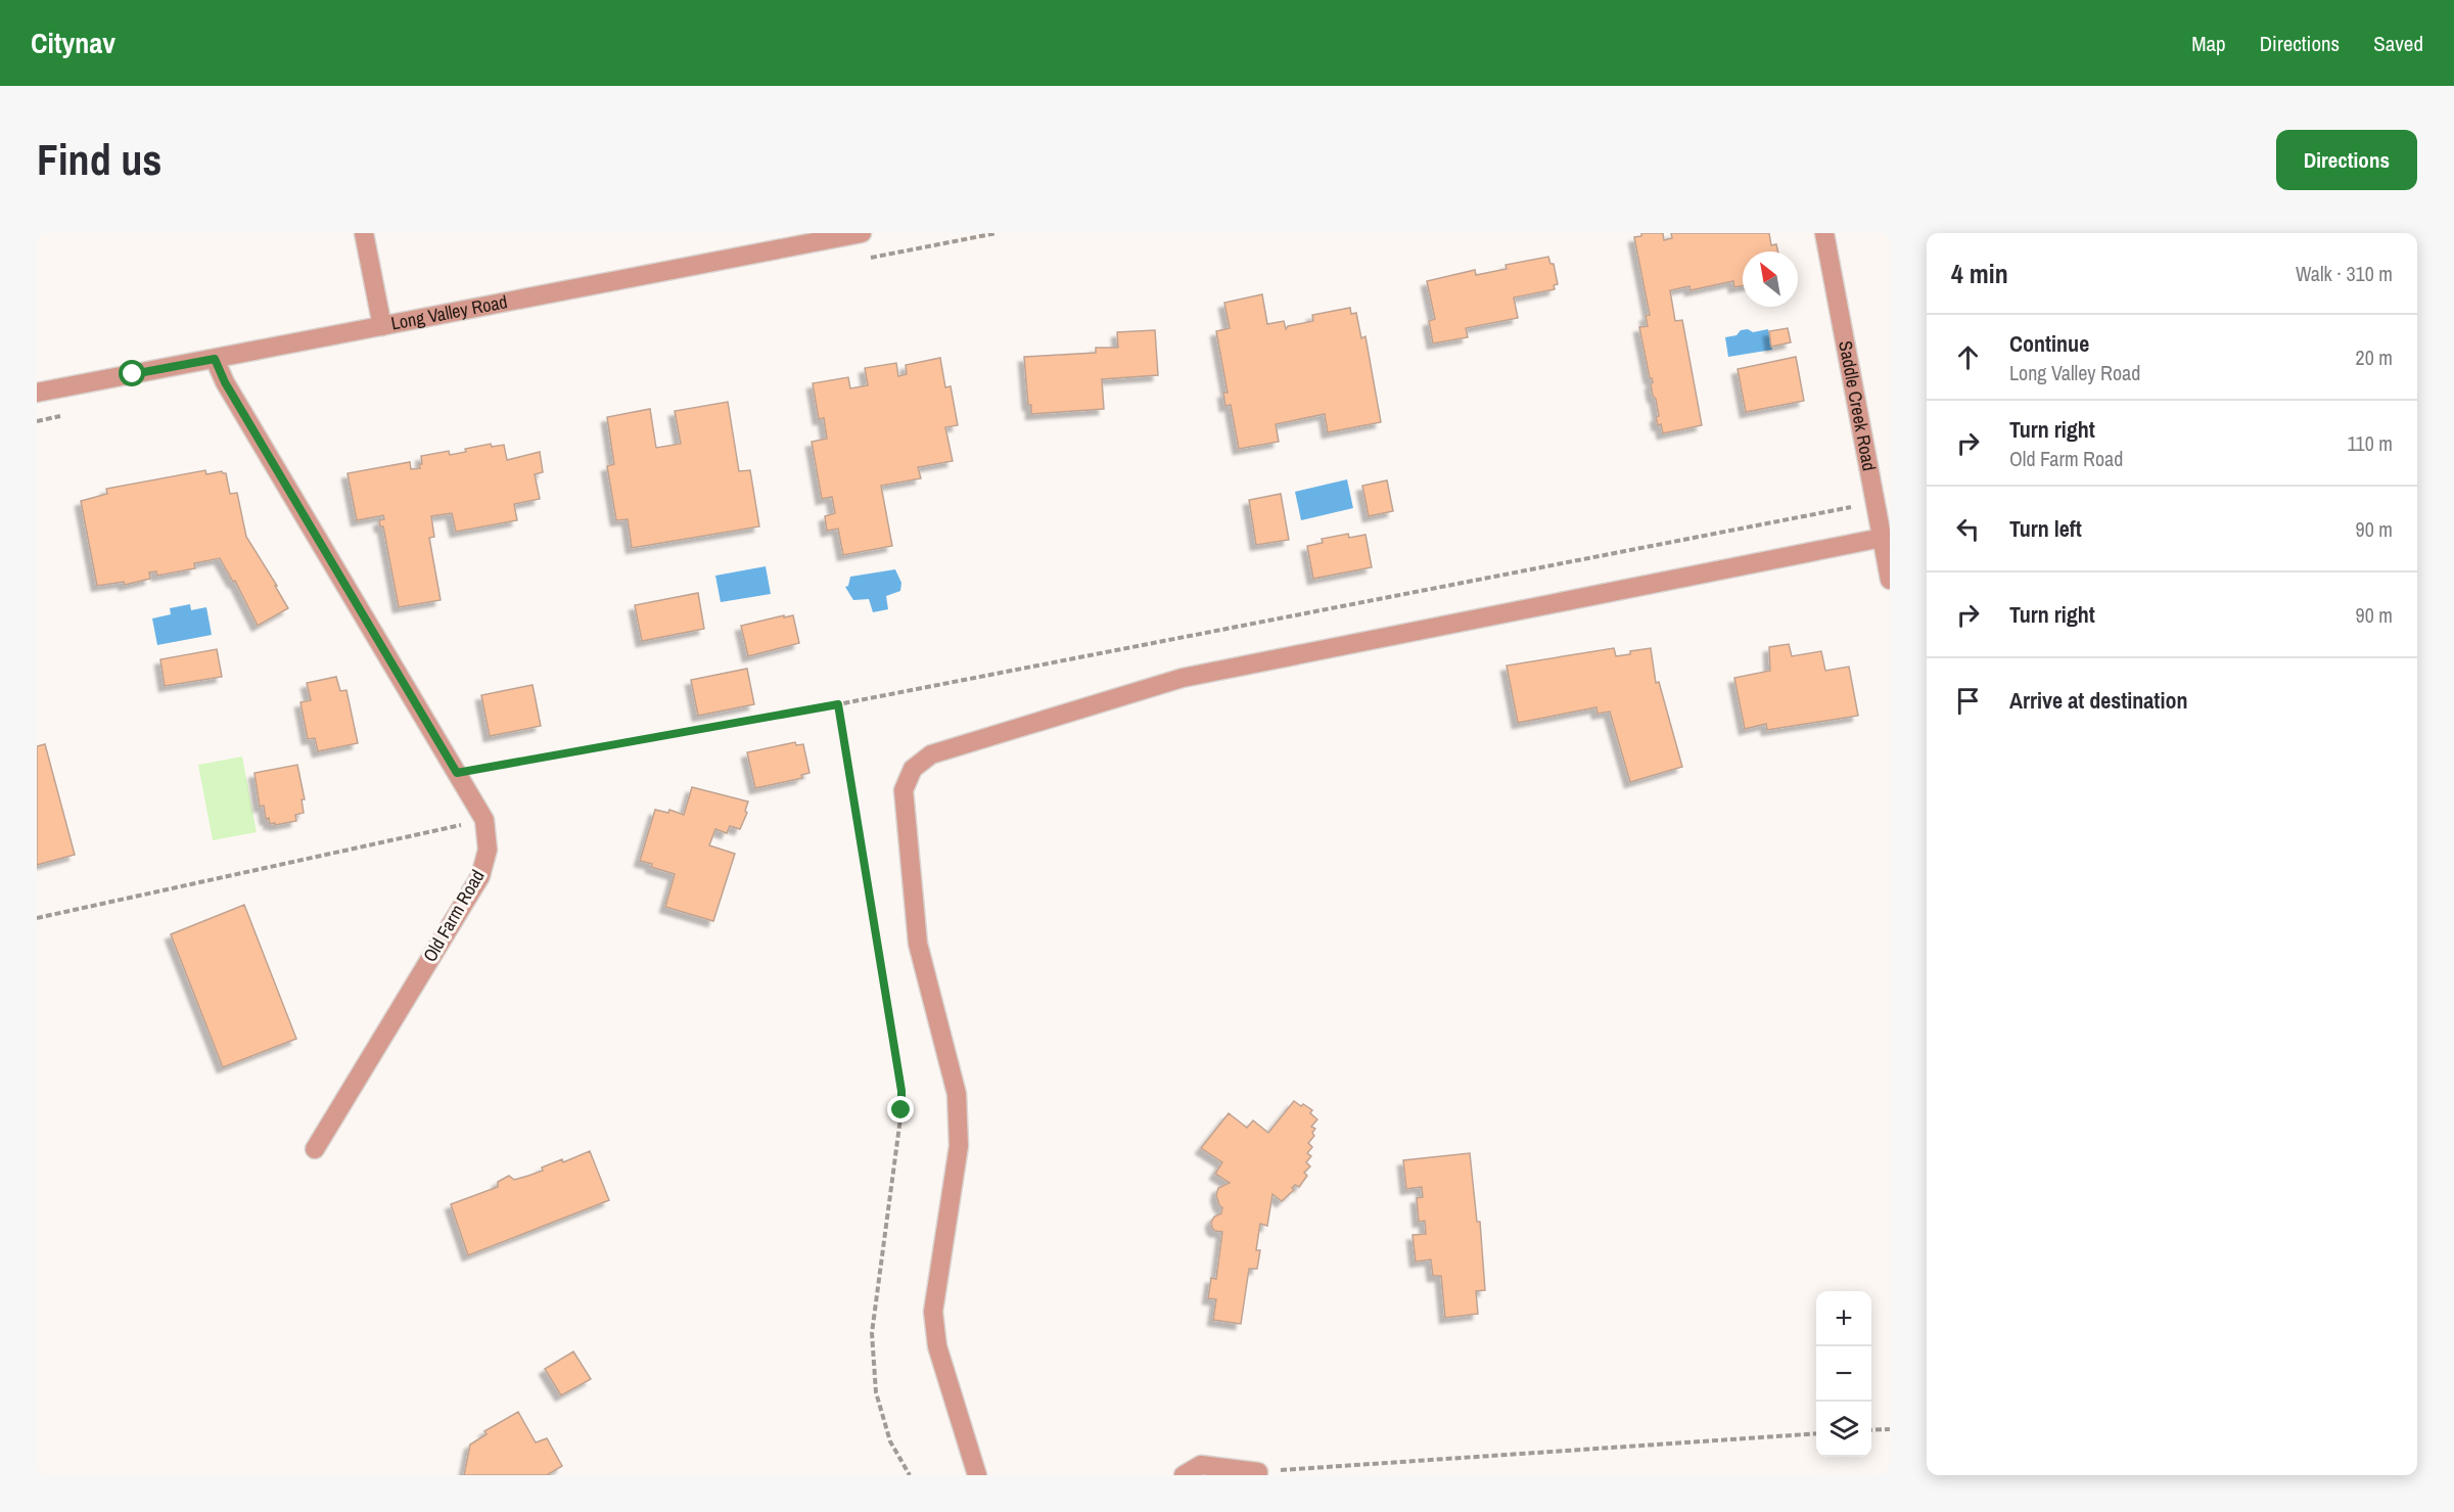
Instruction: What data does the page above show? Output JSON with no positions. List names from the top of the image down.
{
  "streets": {
    "street": ["Long Valley Road", "Saddle Creek Road", "Old Farm Road"]
  },
  "crossings": [
    ["Long Valley Road", "Old Farm Road"]
  ],
  "north": "top left",
  "page": {
    "header": "Citynav",
    "nav": ["Map", "Directions", "Saved"],
    "buttons": "Directions",
    "title": "Find us",
    "heading": ["4 min", "Walk · 310 m"],
    "list": [
      ["Continue", "Long Valley Road", "20 m"],
      ["Turn right", "Old Farm Road", "110 m"],
      ["Turn left", "90 m"],
      ["Turn right", "90 m"],
      "Arrive at destination"
    ],
    "map_buttons": ["+", "−"]
  }
}
